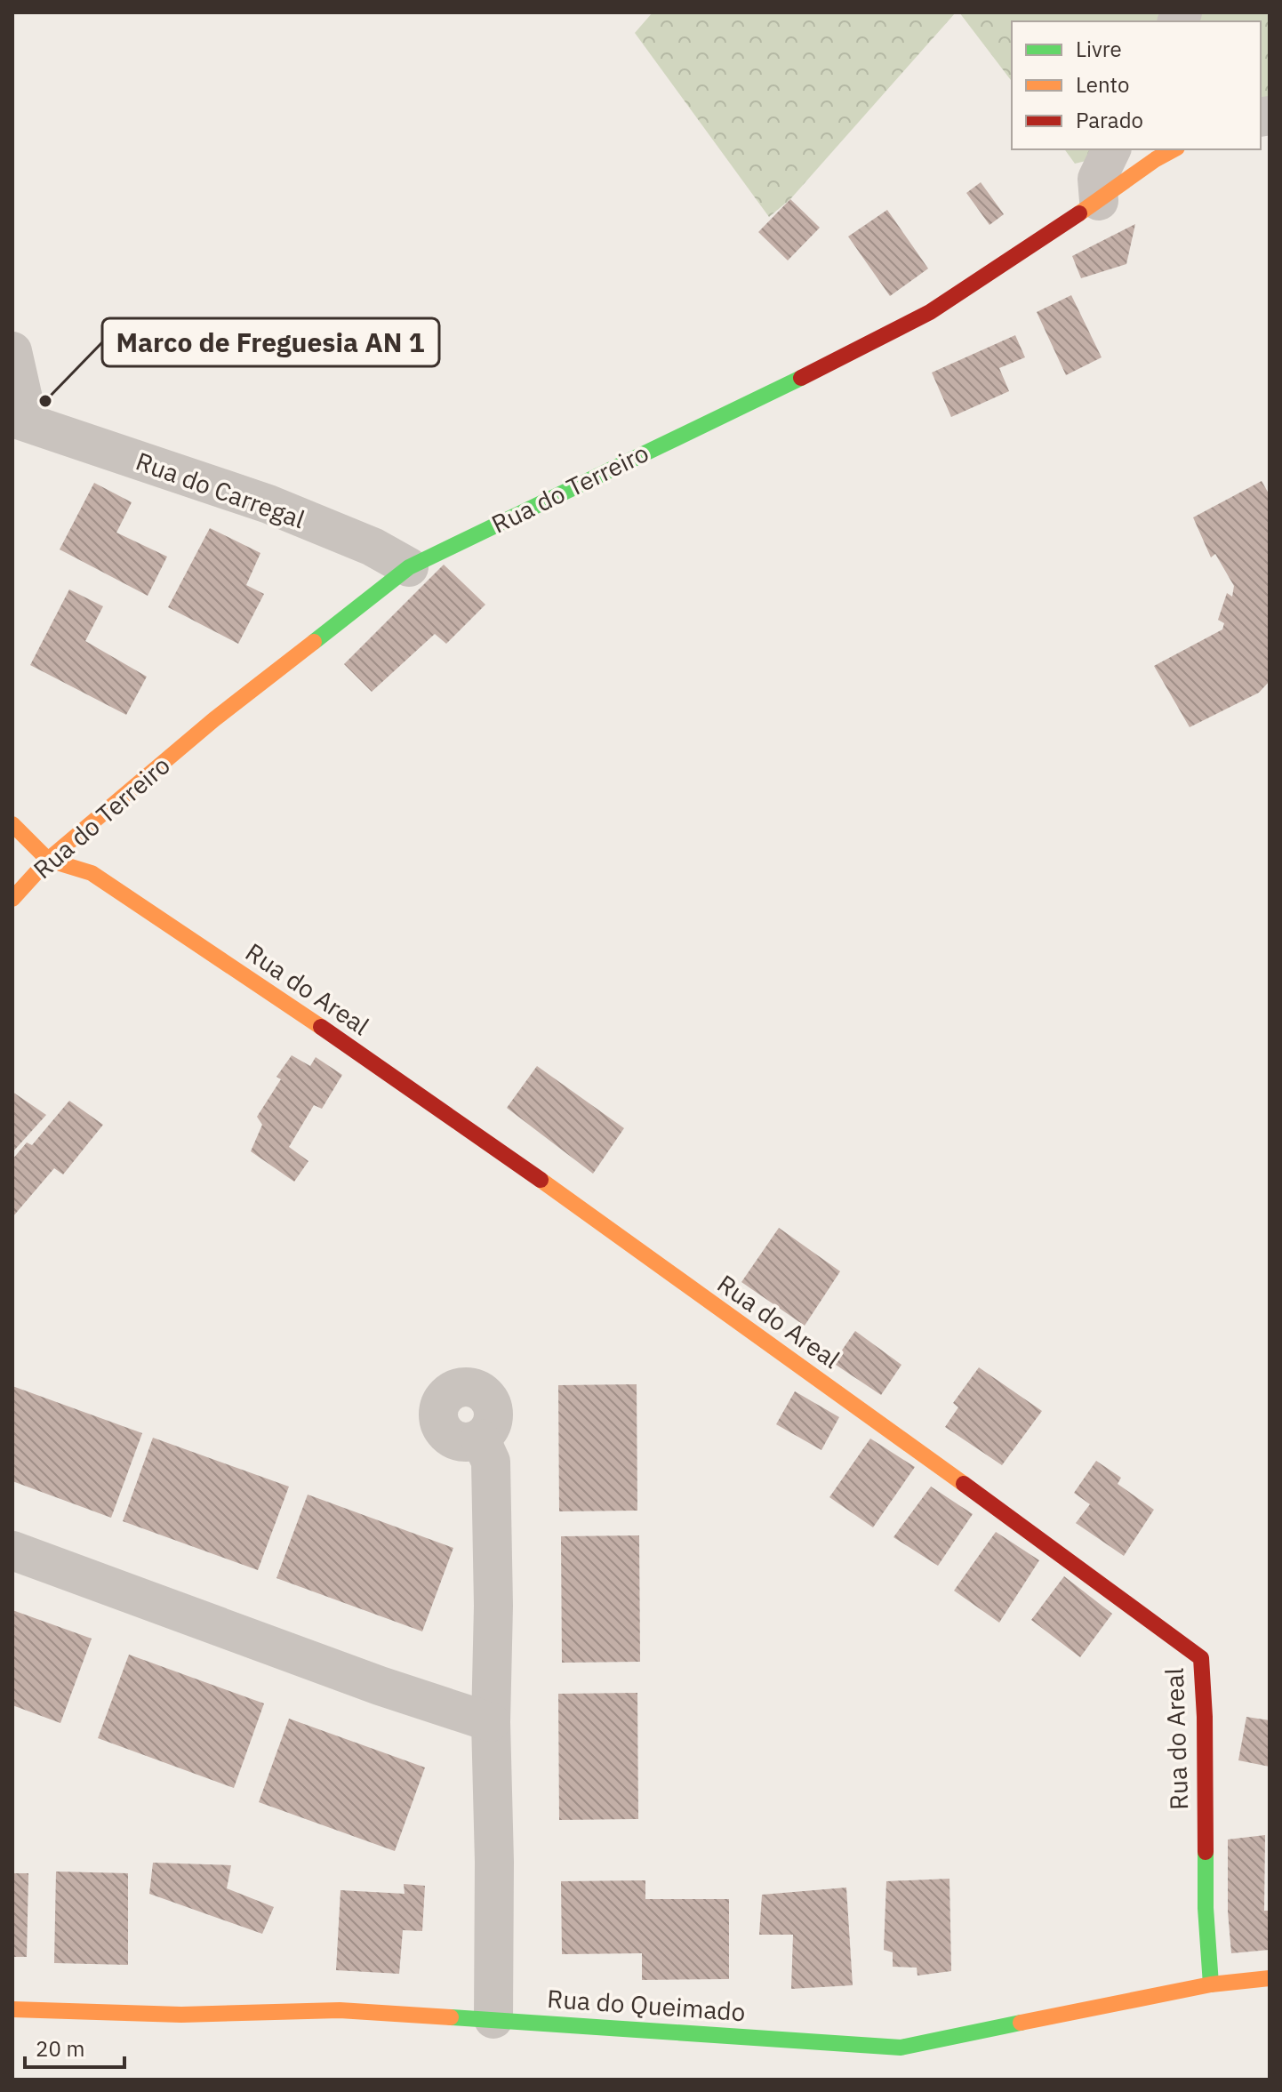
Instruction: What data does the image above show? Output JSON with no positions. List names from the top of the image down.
{
  "streets": {
    "street": [
      "Rua do Terreiro",
      "Rua do Carregal",
      "Rua do Areal",
      "Rua do Queimado"
    ]
  },
  "crossings": [
    ["Rua do Terreiro", "Rua do Carregal"],
    ["Rua do Terreiro", "Rua do Areal"],
    ["Rua do Areal", "Rua do Queimado"]
  ],
  "places": ["Marco de Freguesia AN 1"],
  "legend": ["Livre", "Lento", "Parado"],
  "scale_bar": "20 m"
}
